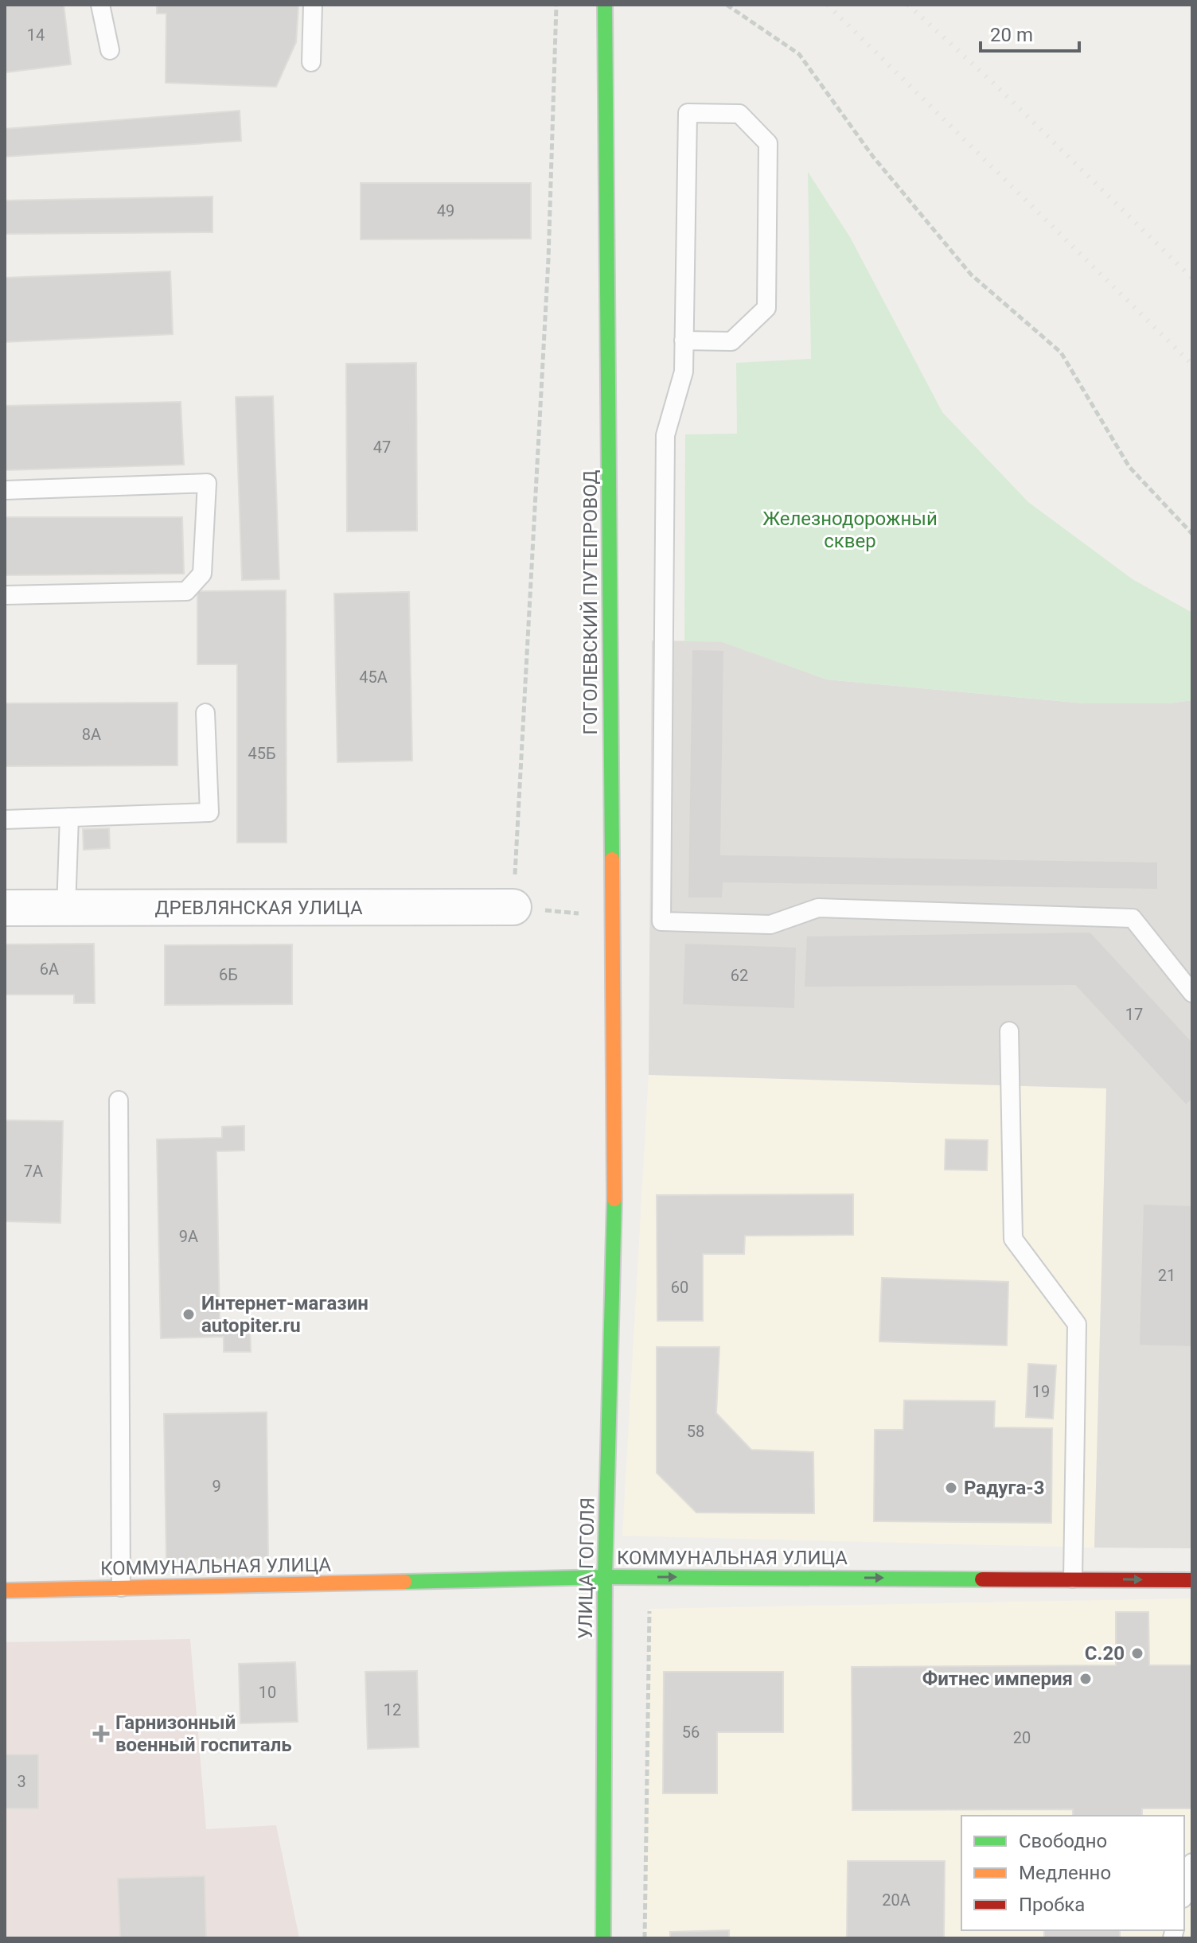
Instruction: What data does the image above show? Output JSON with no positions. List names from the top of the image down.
{
  "streets": {
    "main road": ["ГОГОЛЕВСКИЙ ПУТЕПРОВОД", "КОММУНАЛЬНАЯ УЛИЦА", "УЛИЦА ГОГОЛЯ"],
    "street": ["ДРЕВЛЯНСКАЯ УЛИЦА"]
  },
  "crossings": [
    ["ГОГОЛЕВСКИЙ ПУТЕПРОВОД", "УЛИЦА ГОГОЛЯ"],
    ["КОММУНАЛЬНАЯ УЛИЦА", "УЛИЦА ГОГОЛЯ"]
  ],
  "one_way": ["КОММУНАЛЬНАЯ УЛИЦА"],
  "parks": ["Железнодорожный сквер"],
  "places": {
    "other": [
      "Интернет-магазин autopiter.ru",
      "Радуга-3",
      "C.20",
      "Фитнес империя"
    ],
    "health": ["Гарнизонный военный госпиталь"]
  },
  "house_numbers": [
    "14",
    "49",
    "47",
    "45А",
    "8А",
    "45Б",
    "6А",
    "6Б",
    "62",
    "17",
    "7А",
    "9А",
    "21",
    "60",
    "19",
    "58",
    "9",
    "10",
    "12",
    "56",
    "20",
    "3",
    "20А"
  ],
  "legend": ["Свободно", "Медленно", "Пробка"],
  "scale_bar": "20 m"
}
